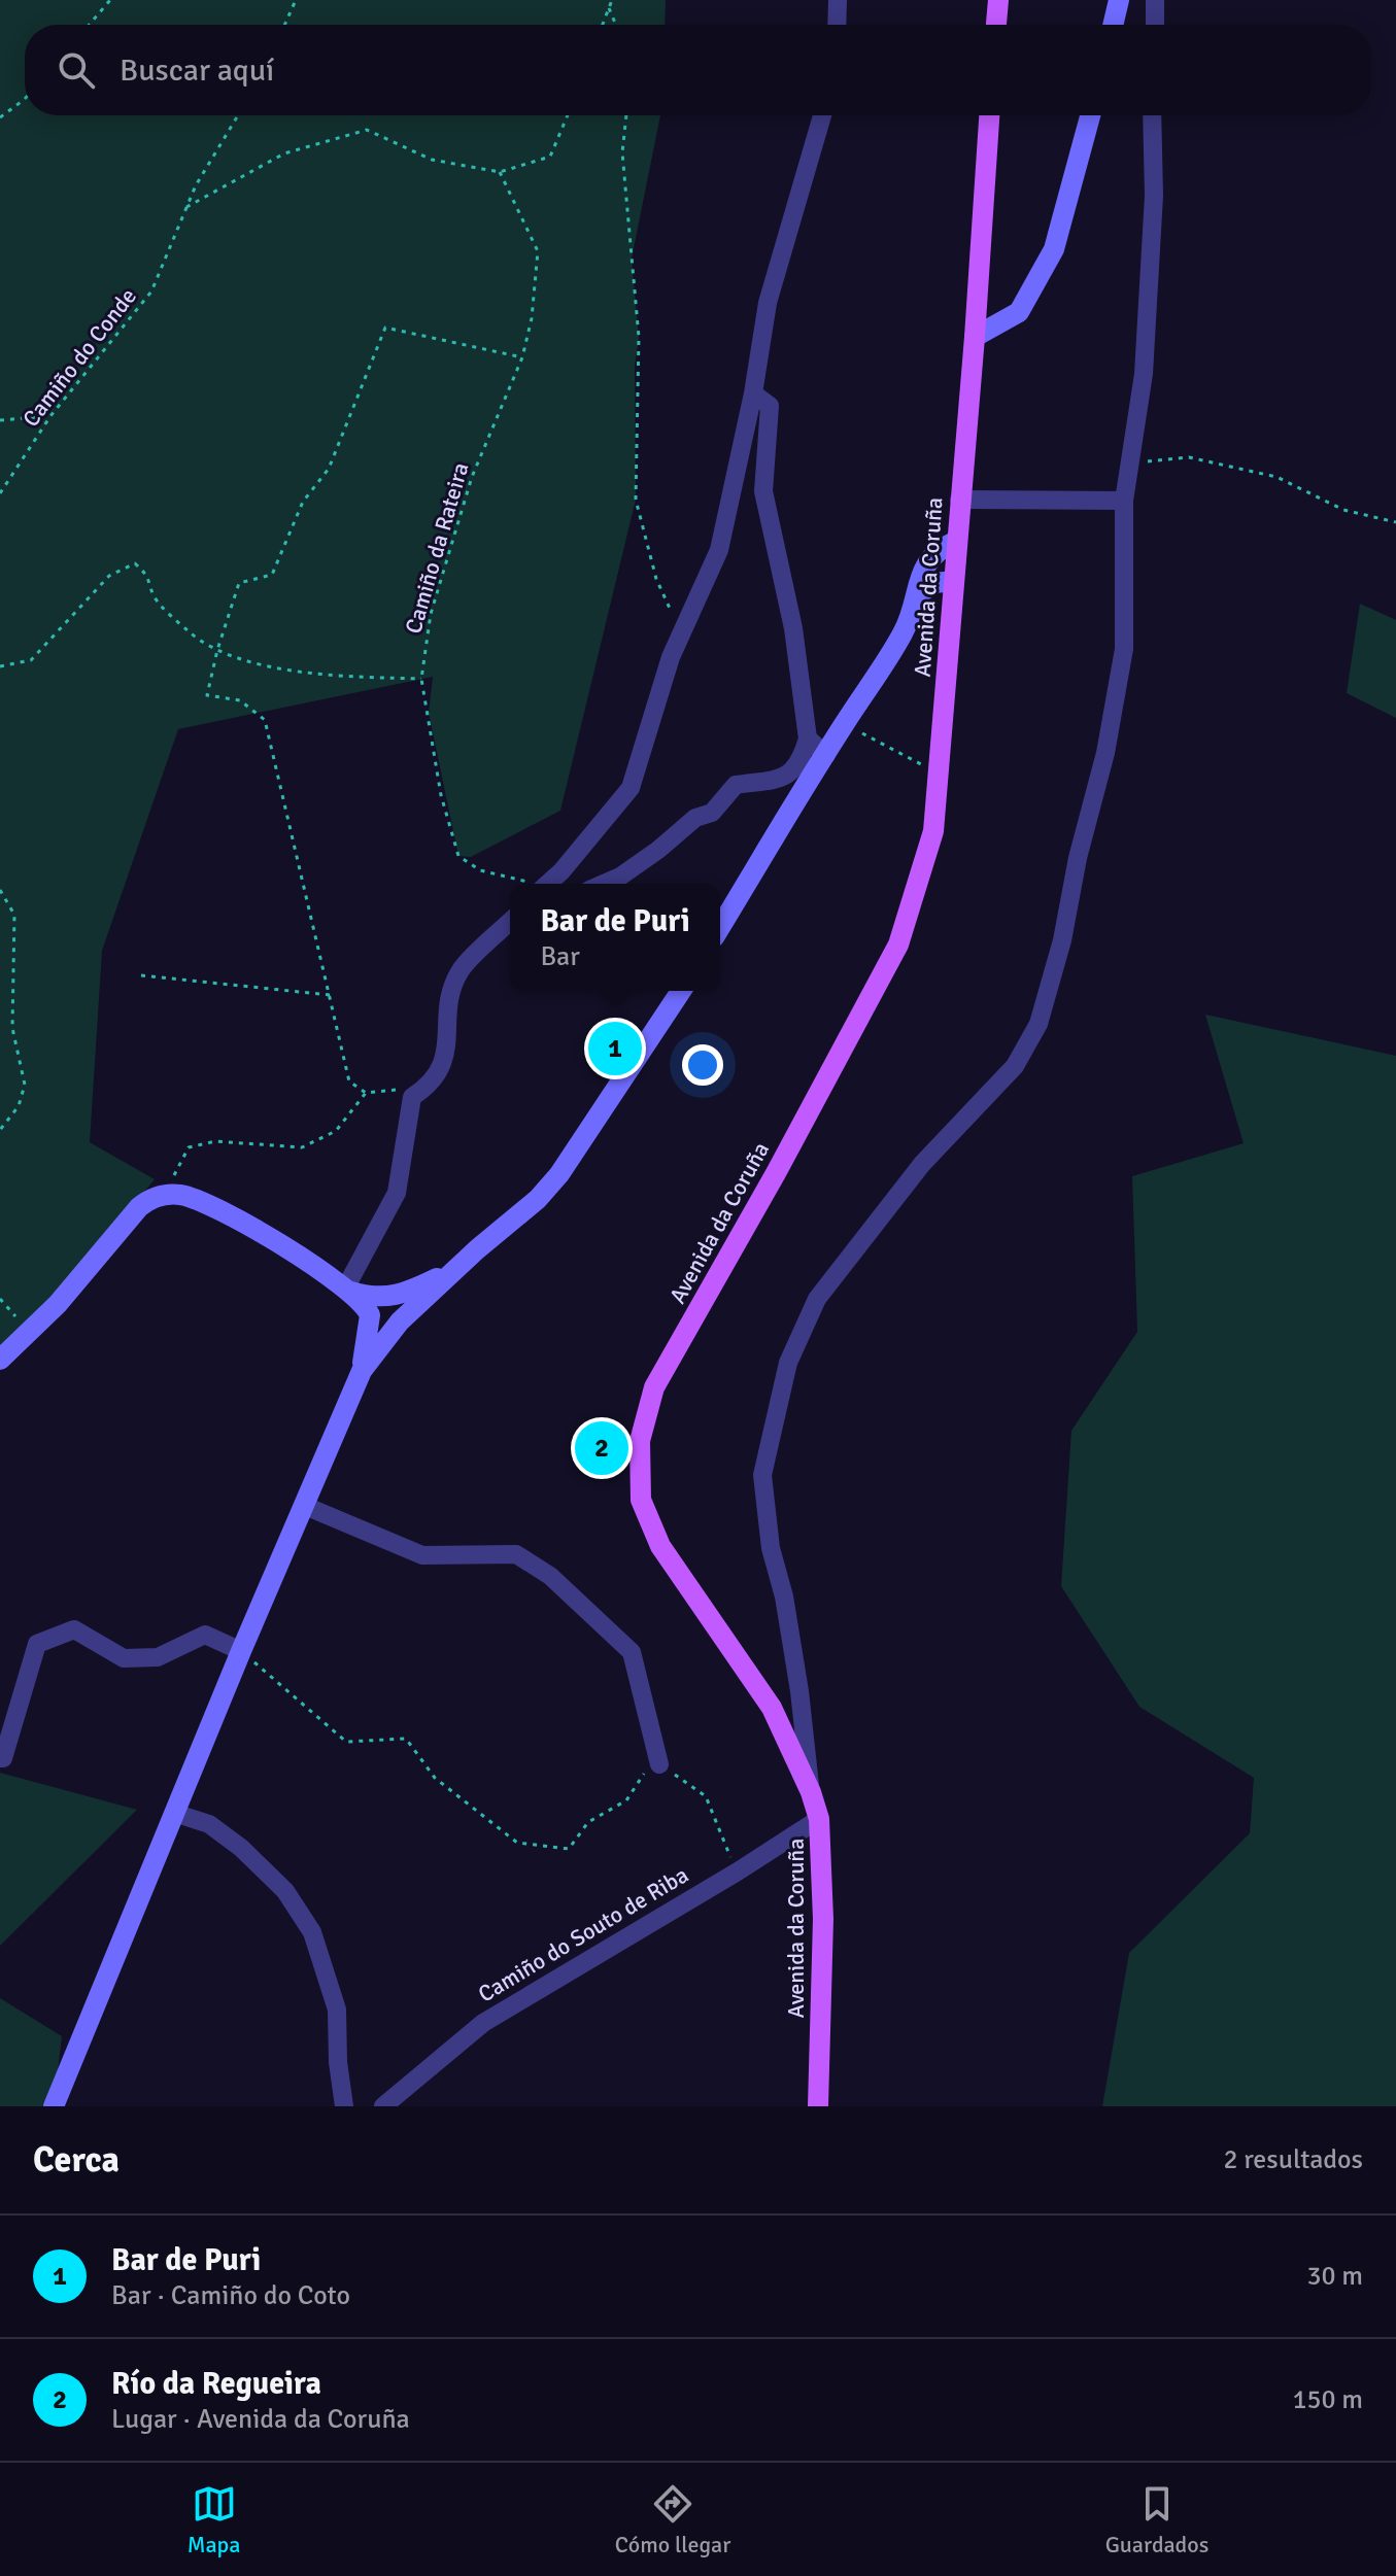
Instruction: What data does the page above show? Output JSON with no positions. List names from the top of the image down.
{
  "streets": {
    "main road": ["Avenida da Coruña"],
    "street": ["Camiño do Souto de Riba"],
    "path": ["Camiño do Conde", "Camiño da Rateira"]
  },
  "crossings": [
    ["Avenida da Coruña", "Camiño do Souto de Riba"]
  ],
  "page": {
    "search": "Buscar aquí",
    "popup": ["Bar de Puri", "Bar"],
    "pins": ["1", "2"],
    "heading": ["Cerca", "2 resultados"],
    "list": [
      {
        "mark": "1",
        "name": "Bar de Puri",
        "note": "Bar · Camiño do Coto",
        "value": "30 m"
      },
      {
        "mark": "2",
        "name": "Río da Regueira",
        "note": "Lugar · Avenida da Coruña",
        "value": "150 m"
      }
    ],
    "nav": ["Mapa", "Cómo llegar", "Guardados"]
  }
}
